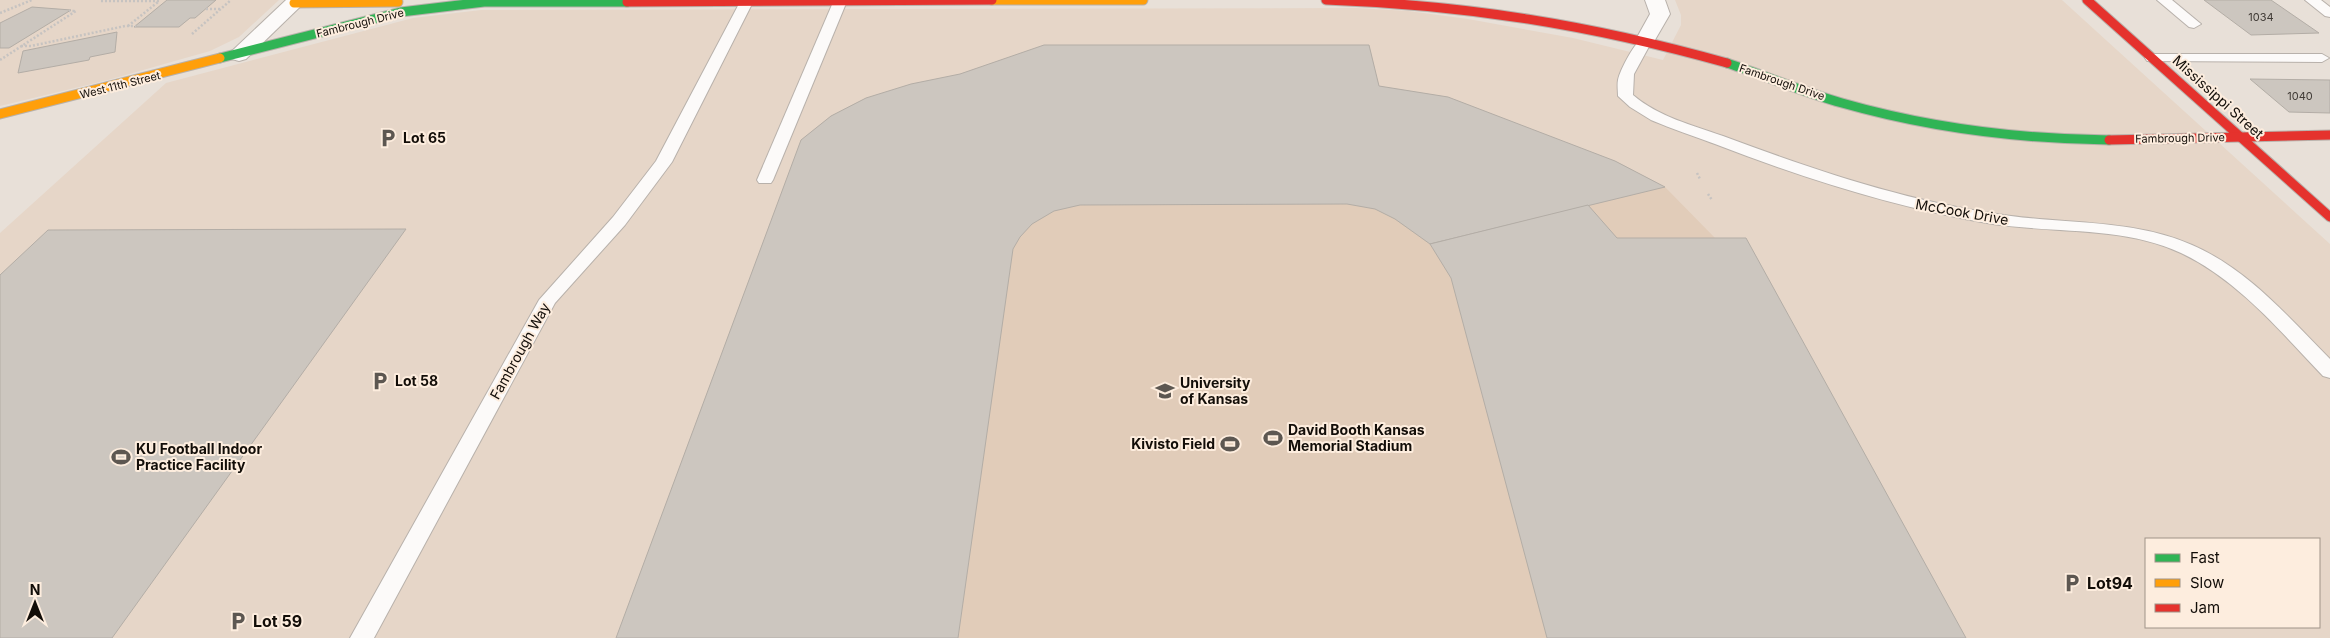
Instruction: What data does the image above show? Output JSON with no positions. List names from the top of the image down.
{
  "streets": {
    "street": ["Fambrough Drive", "West 11th Street", "Mississippi Street"],
    "lane": ["McCook Drive", "Fambrough Way"]
  },
  "crossings": [
    ["Fambrough Drive", "West 11th Street"],
    ["Fambrough Drive", "Mississippi Street"],
    ["Fambrough Drive", "McCook Drive"],
    ["Fambrough Drive", "Fambrough Way"]
  ],
  "places": {
    "parking": [
      "Lot 65",
      "Lot 58",
      "Lot94",
      "Lot 59"
    ],
    "school or university": ["University of Kansas"],
    "sports": ["David Booth Kansas Memorial Stadium", "Kivisto Field", "KU Football Indoor Practice Facility"]
  },
  "house_numbers": ["1034", "1040"],
  "legend": ["Fast", "Slow", "Jam"],
  "north": "top"
}
